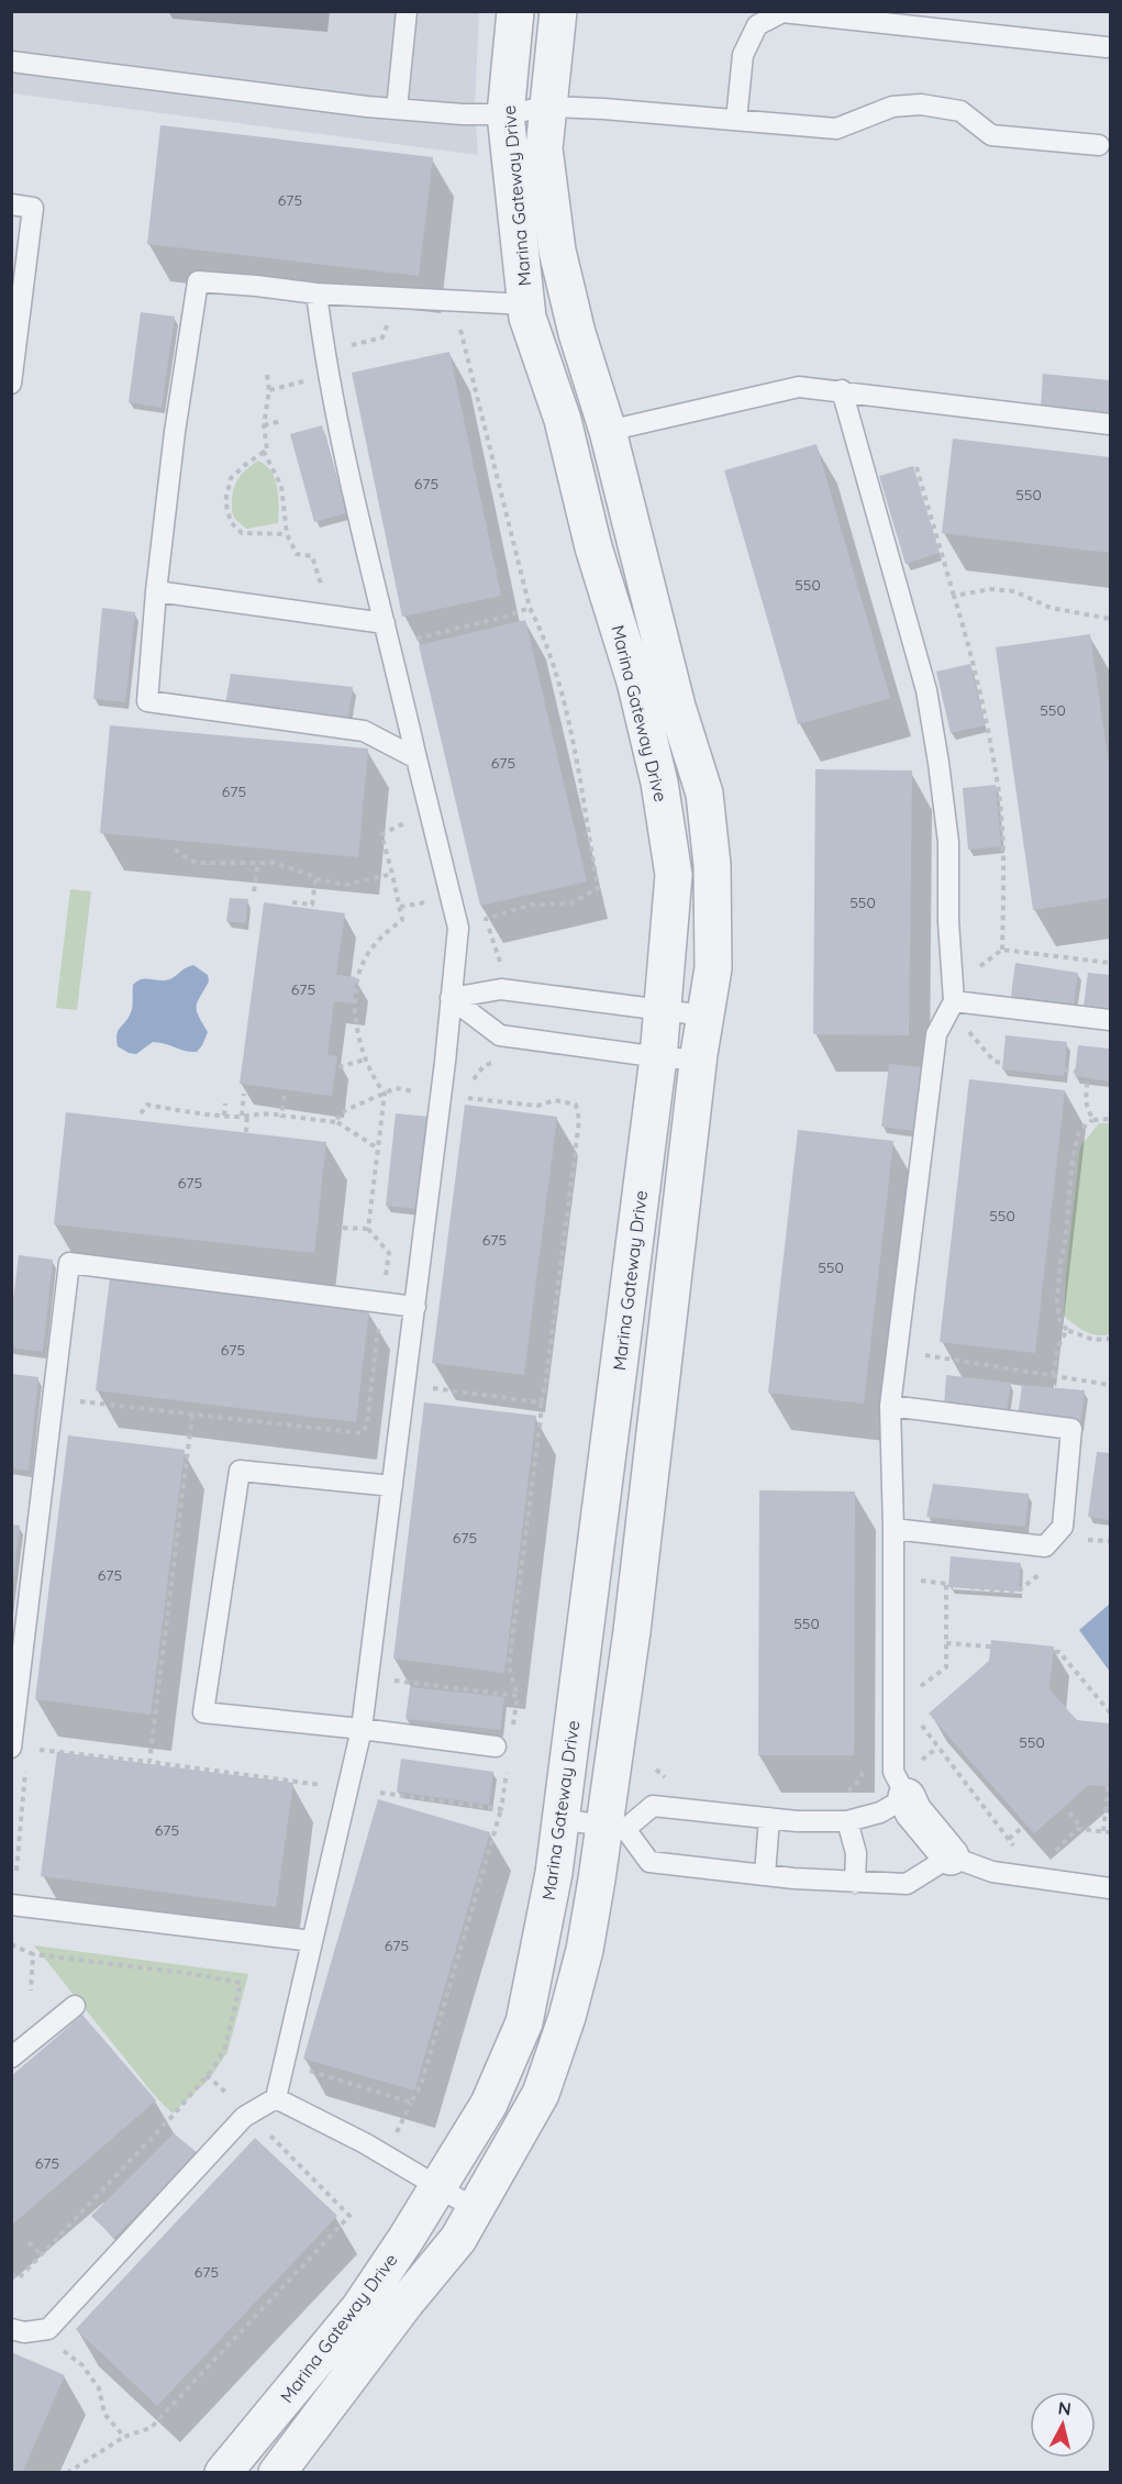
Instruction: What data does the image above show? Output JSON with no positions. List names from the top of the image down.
{
  "streets": {
    "street": ["Marina Gateway Drive"]
  },
  "house_numbers": [
    "675",
    "675",
    "550",
    "550",
    "550",
    "675",
    "675",
    "550",
    "675",
    "675",
    "550",
    "675",
    "550",
    "675",
    "675",
    "675",
    "550",
    "550",
    "675",
    "675",
    "675",
    "675"
  ],
  "north": "top"
}
